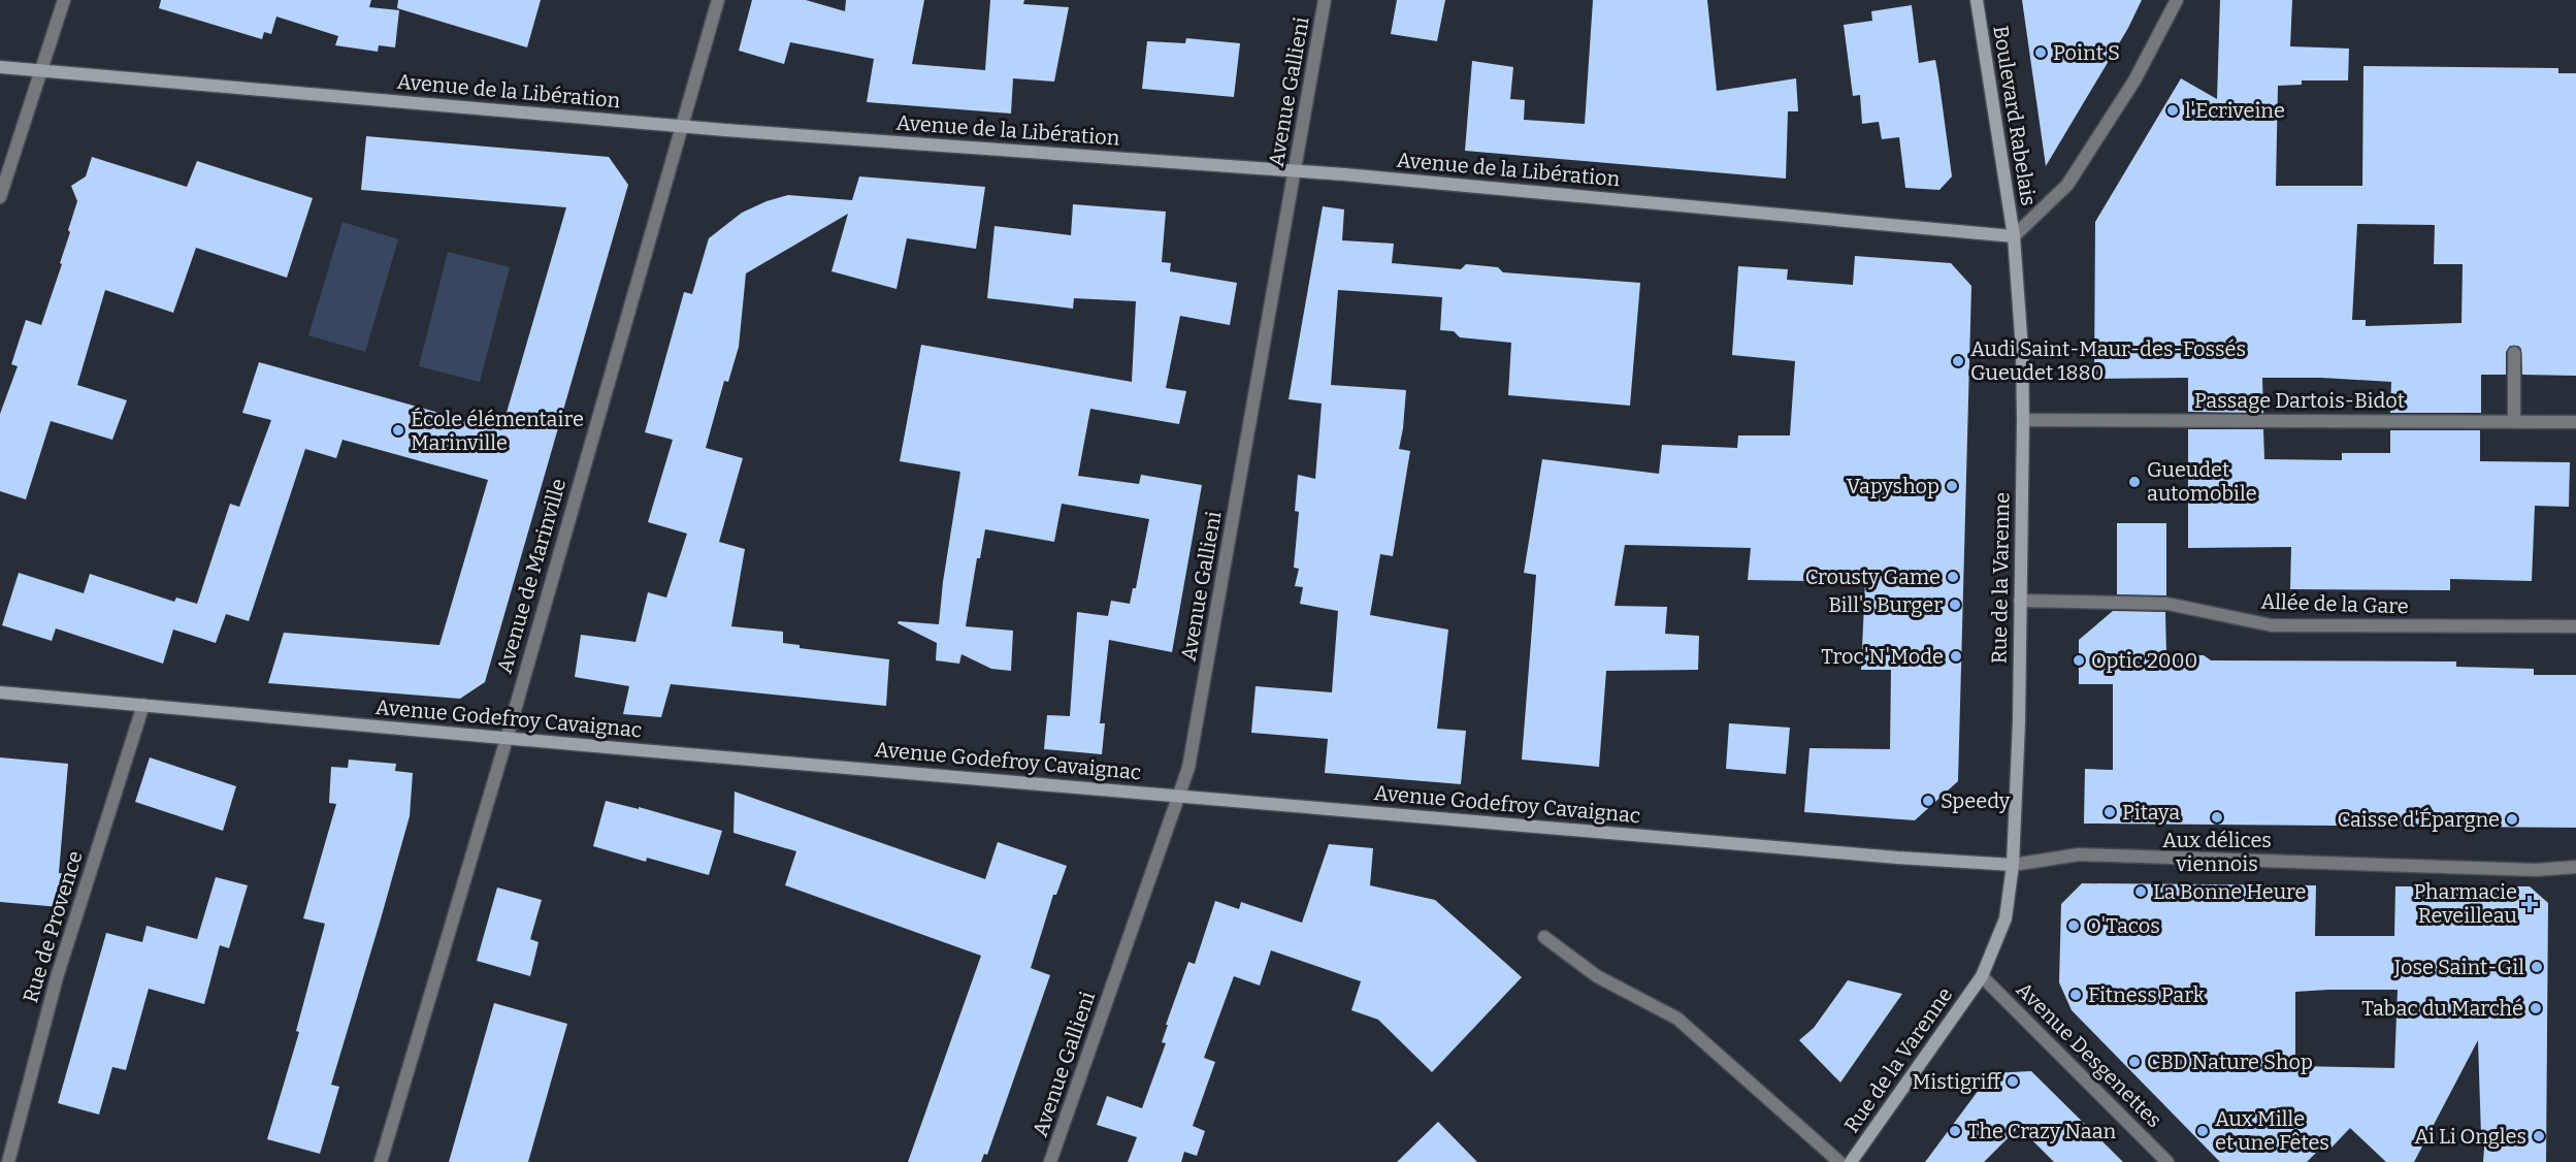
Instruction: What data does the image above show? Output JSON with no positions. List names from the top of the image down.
{
  "streets": {
    "main road": [
      "Avenue de la Libération",
      "Boulevard Rabelais",
      "Rue de la Varenne",
      "Avenue Godefroy Cavaignac"
    ],
    "street": [
      "Avenue Gallieni",
      "Passage Dartois-Bidot",
      "Avenue de Marinville",
      "Allée de la Gare",
      "Rue de Provence",
      "Avenue Desgenettes"
    ]
  },
  "crossings": [
    ["Avenue de la Libération", "Avenue Gallieni"],
    ["Avenue de la Libération", "Boulevard Rabelais"],
    ["Avenue de la Libération", "Avenue de Marinville"],
    ["Avenue de la Libération", "Rue de la Varenne"],
    ["Avenue Gallieni", "Avenue Godefroy Cavaignac"],
    ["Boulevard Rabelais", "Rue de la Varenne"],
    ["Passage Dartois-Bidot", "Rue de la Varenne"],
    ["Avenue de Marinville", "Avenue Godefroy Cavaignac"],
    ["Rue de la Varenne", "Allée de la Gare"],
    ["Rue de la Varenne", "Avenue Godefroy Cavaignac"],
    ["Rue de la Varenne", "Avenue Desgenettes"],
    ["Avenue Godefroy Cavaignac", "Rue de Provence"]
  ],
  "places": {
    "other": [
      "Point S",
      "l'Ecriveine",
      "Audi Saint-Maur-des-Fossés Gueudet 1880",
      "École élémentaire Marinville",
      "Gueudet automobile",
      "Vapyshop",
      "Crousty Game",
      "Bill's Burger",
      "Troc'N'Mode",
      "Optic 2000",
      "Speedy",
      "Pitaya",
      "Aux délices viennois",
      "Caisse d'Épargne",
      "La Bonne Heure",
      "O'Tacos",
      "Jose Saint-Gil",
      "Fitness Park",
      "Tabac du Marché",
      "CBD Nature Shop",
      "Mistigriff",
      "The Crazy Naan",
      "Aux Mille et une Fêtes",
      "Ai Li Ongles"
    ],
    "health": ["Pharmacie Reveilleau"]
  }
}
